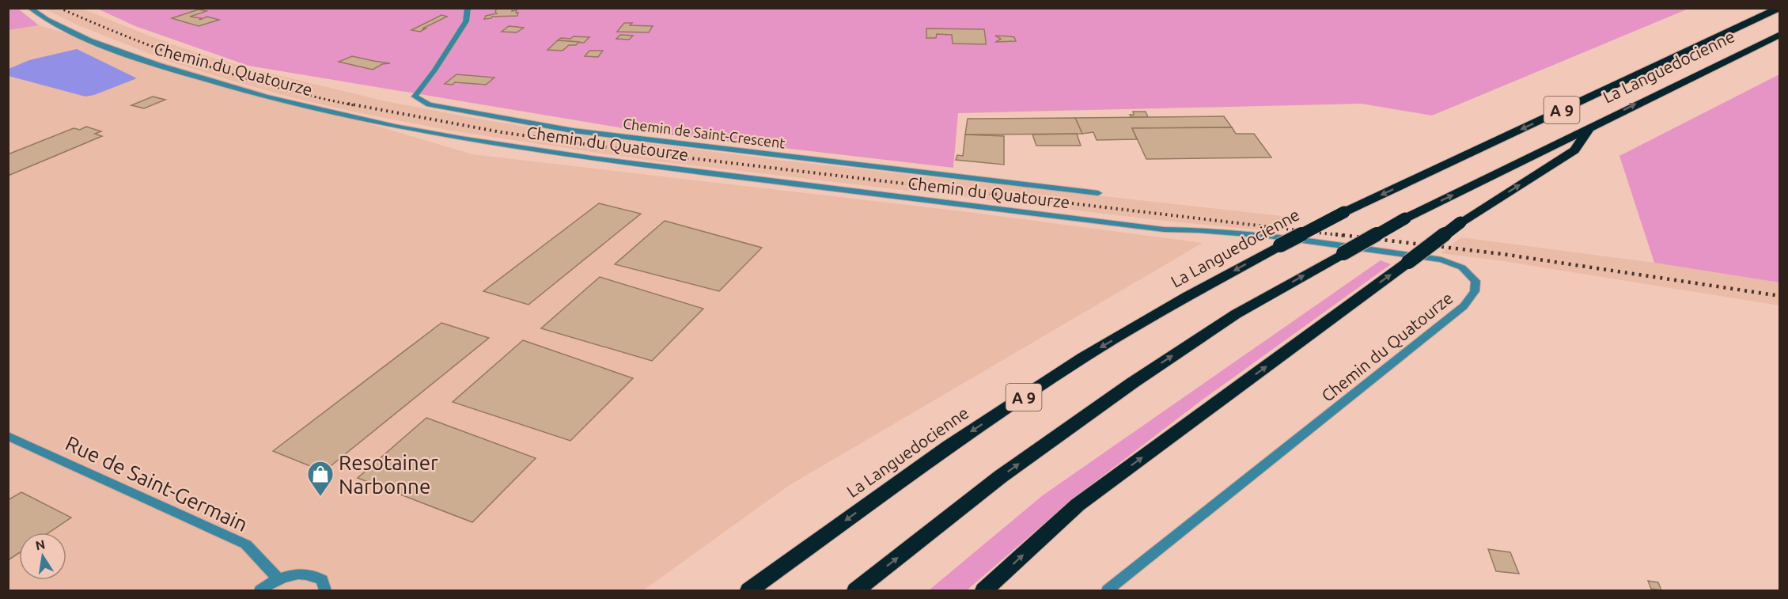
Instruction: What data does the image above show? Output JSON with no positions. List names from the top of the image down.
{
  "streets": {
    "highway": ["La Languedocienne", "A 9"],
    "street": ["Chemin du Quatourze", "Chemin de Saint-Crescent", "Rue de Saint-Germain"]
  },
  "places": {
    "shop": ["Resotainer Narbonne"]
  },
  "north": "top"
}
